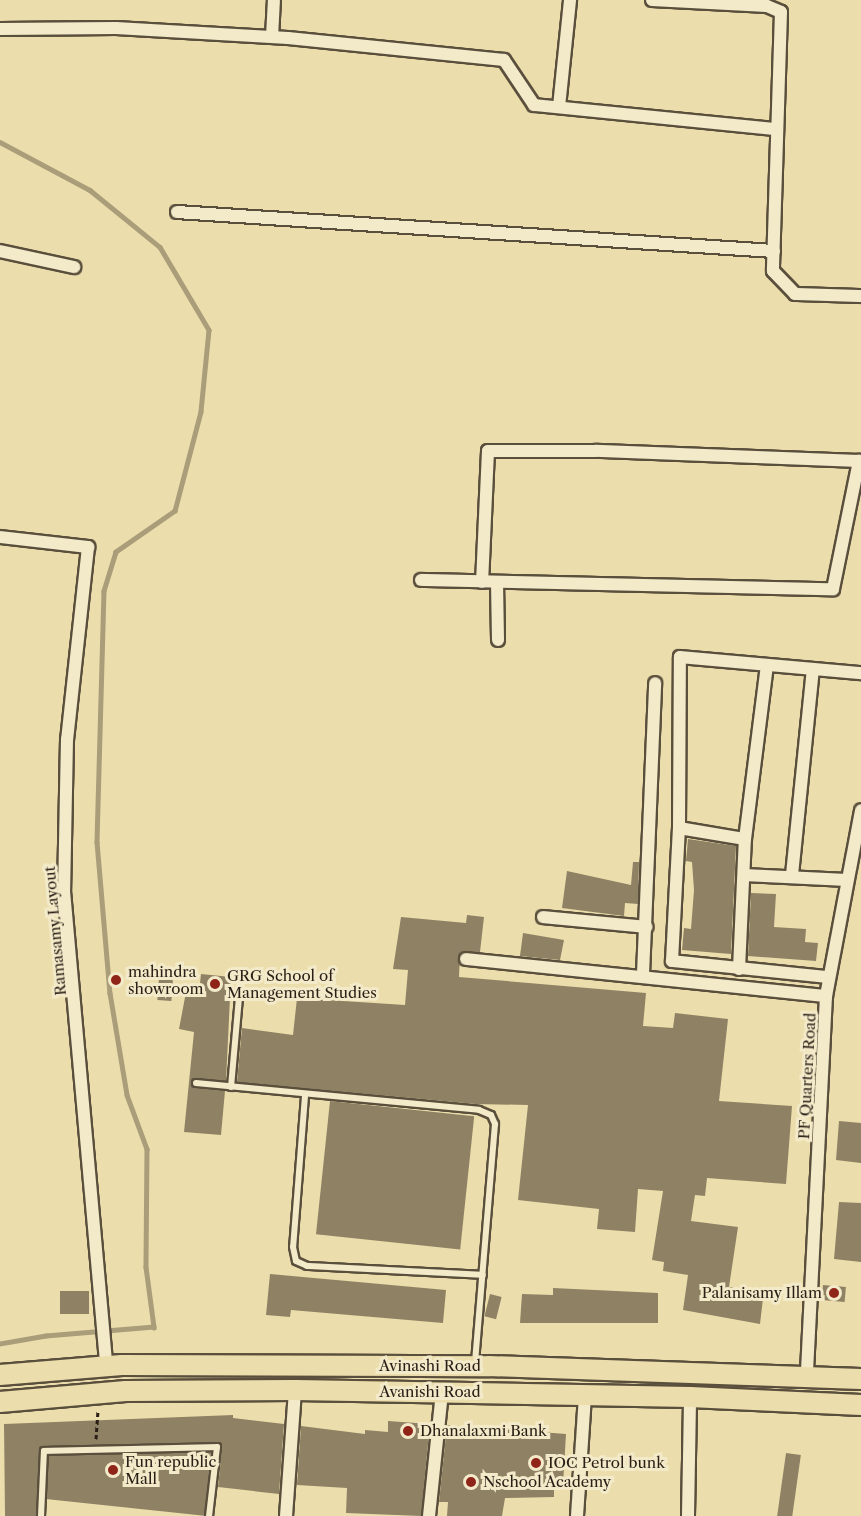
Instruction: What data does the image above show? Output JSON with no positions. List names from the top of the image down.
{
  "streets": {
    "main road": ["Avinashi Road", "Avanishi Road"],
    "street": ["Ramasamy Layout", "PF Quarters Road"]
  },
  "crossings": [
    ["Ramasamy Layout", "Avinashi Road"],
    ["PF Quarters Road", "Avinashi Road"]
  ],
  "places": [
    "mahindra showroom",
    "GRG School of Management Studies",
    "Palanisamy Illam",
    "Dhanalaxmi Bank",
    "IOC Petrol bunk",
    "Fun republic Mall",
    "Nschool Academy"
  ]
}
